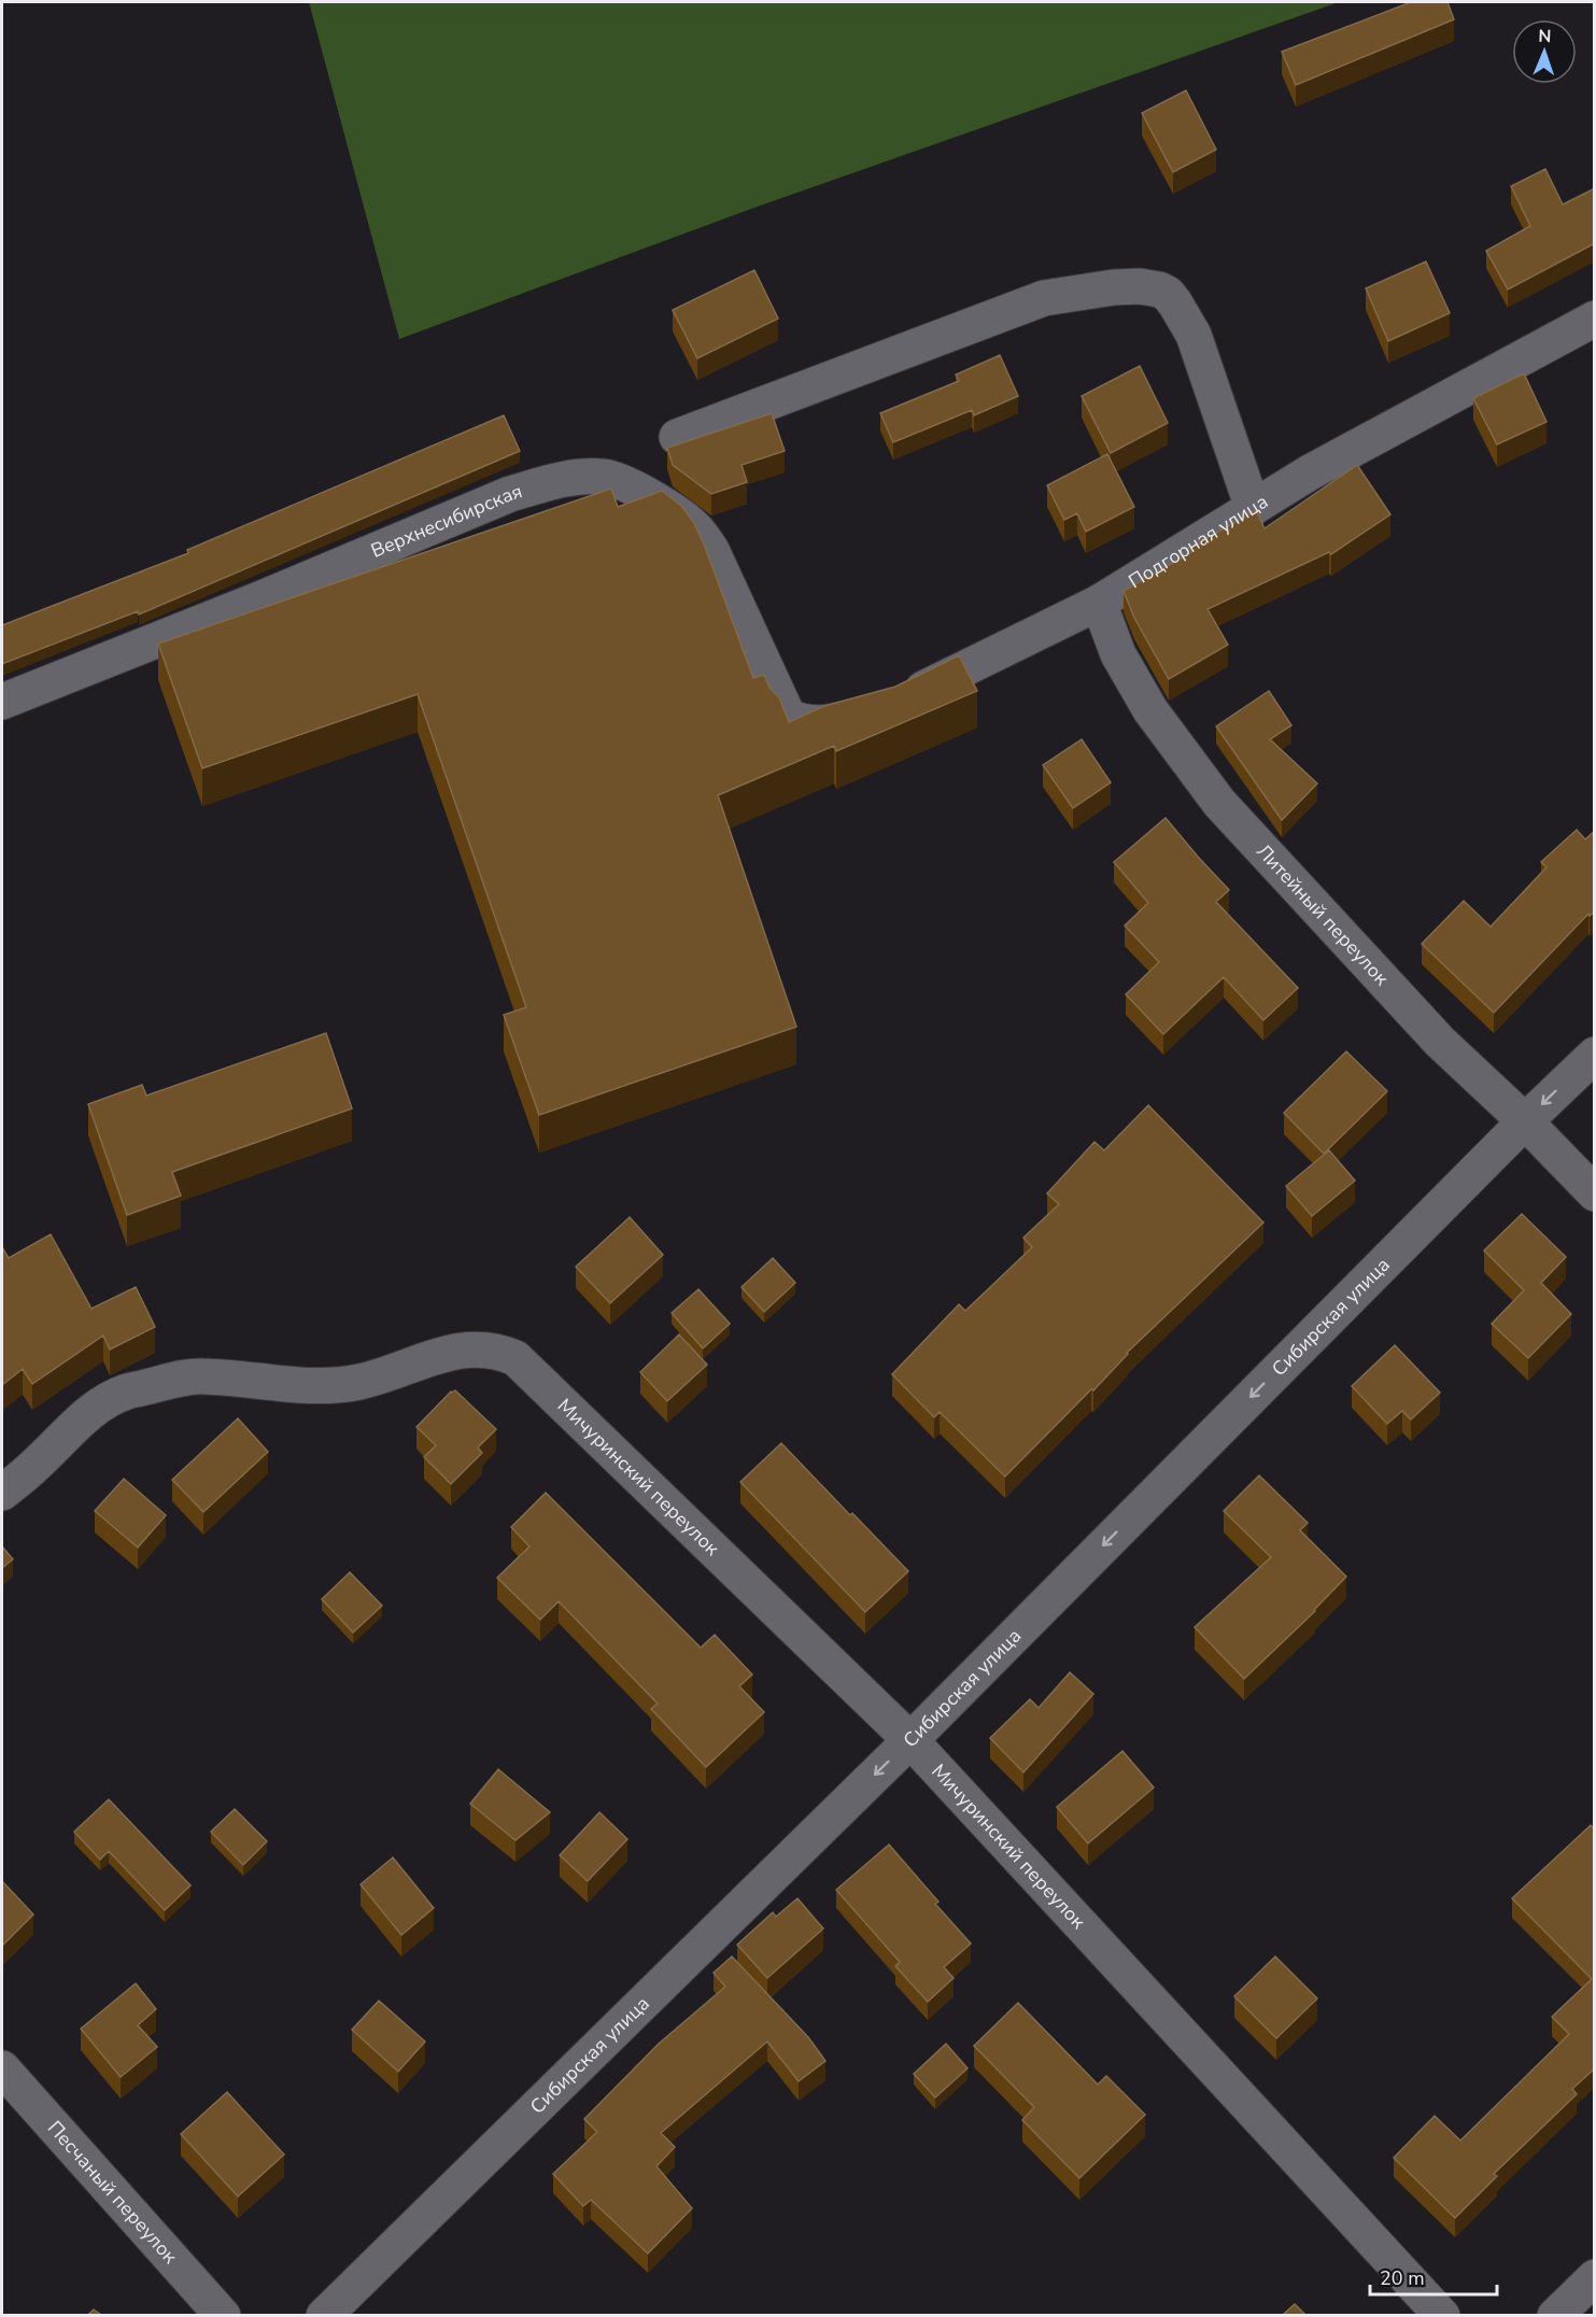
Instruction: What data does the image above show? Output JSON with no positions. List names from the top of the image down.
{
  "streets": {
    "street": [
      "Верхнесибирская",
      "Подгорная улица",
      "Литейный переулок",
      "Сибирская улица",
      "Мичуринский переулок",
      "Песчаный переулок"
    ]
  },
  "crossings": [
    ["Верхнесибирская", "Подгорная улица"],
    ["Подгорная улица", "Литейный переулок"],
    ["Литейный переулок", "Сибирская улица"],
    ["Сибирская улица", "Мичуринский переулок"]
  ],
  "one_way": ["Сибирская улица"],
  "scale_bar": "20 m",
  "north": "top"
}
